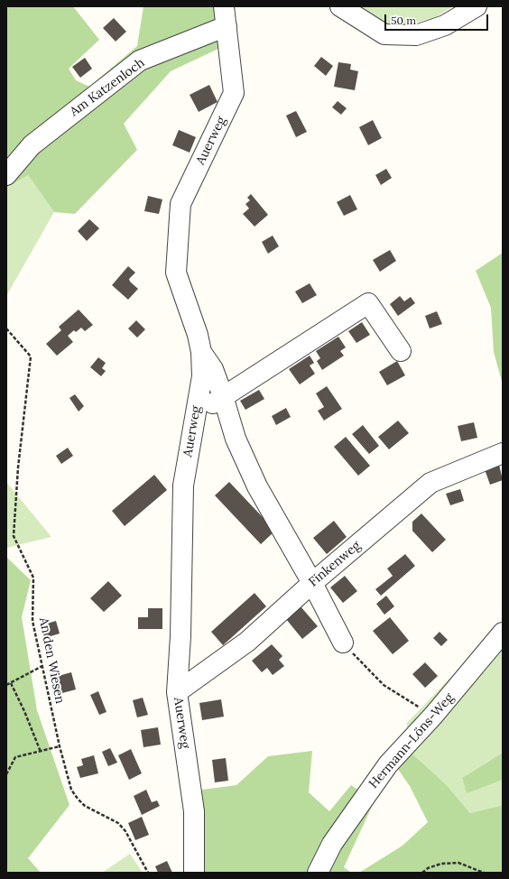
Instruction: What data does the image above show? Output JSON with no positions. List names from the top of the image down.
{
  "streets": {
    "street": [
      "Am Katzenloch",
      "Auerweg",
      "Finkenweg",
      "Hermann-Löns-Weg"
    ],
    "path": ["An den Wiesen"]
  },
  "crossings": [
    ["Am Katzenloch", "Auerweg"],
    ["Auerweg", "Finkenweg"]
  ],
  "scale_bar": "50 m"
}
